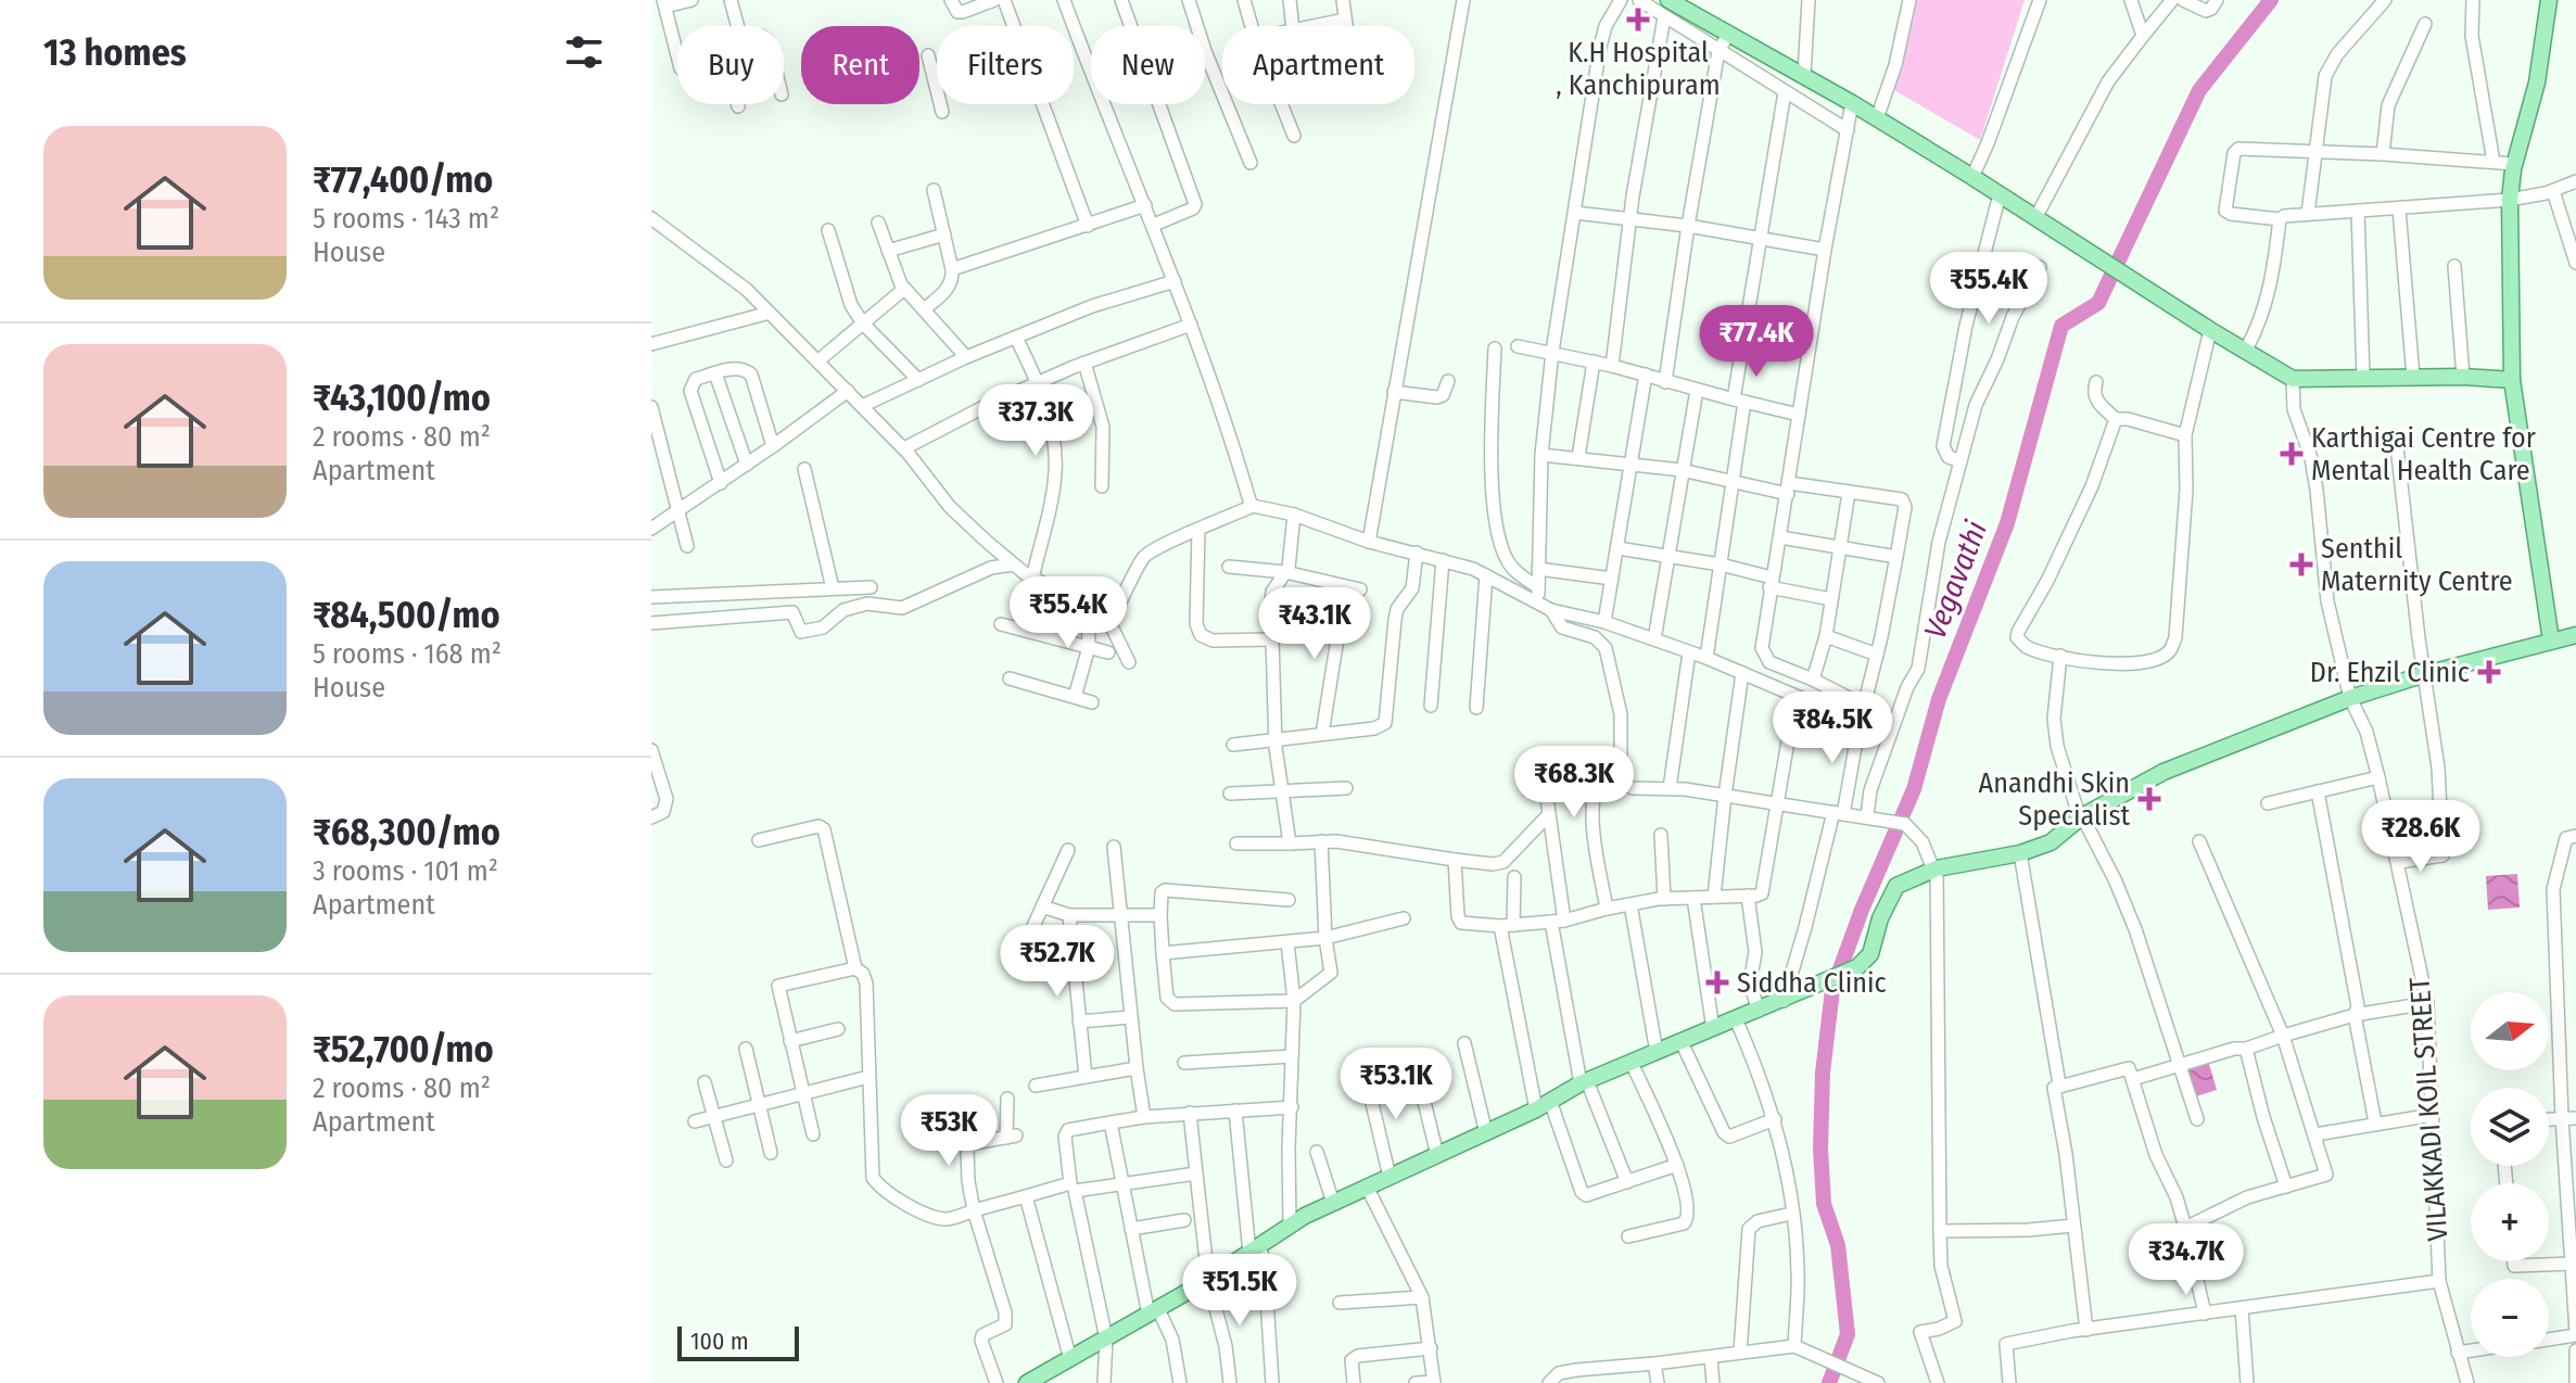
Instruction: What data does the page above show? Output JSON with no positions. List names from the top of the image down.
{
  "streets": {
    "street": ["VILAKKADI KOIL STREET"]
  },
  "water": ["Vegavathi"],
  "places": {
    "health": [
      "K.H Hospital , Kanchipuram",
      "Karthigai Centre for Mental Health Care",
      "Senthil Maternity Centre",
      "Dr. Ehzil Clinic",
      "Anandhi Skin Specialist",
      "Siddha Clinic"
    ]
  },
  "scale_bar": "100 m",
  "north": "right",
  "page": {
    "heading": "13 homes",
    "chip": [
      "Buy",
      "Rent",
      "Filters",
      "New",
      "Apartment"
    ],
    "list": [
      {
        "name": "₹77,400/mo",
        "note": "5 rooms · 143 m² · House"
      },
      {
        "name": "₹43,100/mo",
        "note": "2 rooms · 80 m² · Apartment"
      },
      {
        "name": "₹84,500/mo",
        "note": "5 rooms · 168 m² · House"
      },
      {
        "name": "₹68,300/mo",
        "note": "3 rooms · 101 m² · Apartment"
      },
      {
        "name": "₹52,700/mo",
        "note": "2 rooms · 80 m² · Apartment"
      }
    ],
    "price": [
      "₹55.4K",
      "₹77.4K",
      "₹37.3K",
      "₹55.4K",
      "₹43.1K",
      "₹84.5K",
      "₹68.3K",
      "₹28.6K",
      "₹52.7K",
      "₹53.1K",
      "₹53K",
      "₹34.7K",
      "₹51.5K"
    ],
    "map_buttons": ["+", "−"],
    "scale": "100 m"
  }
}
